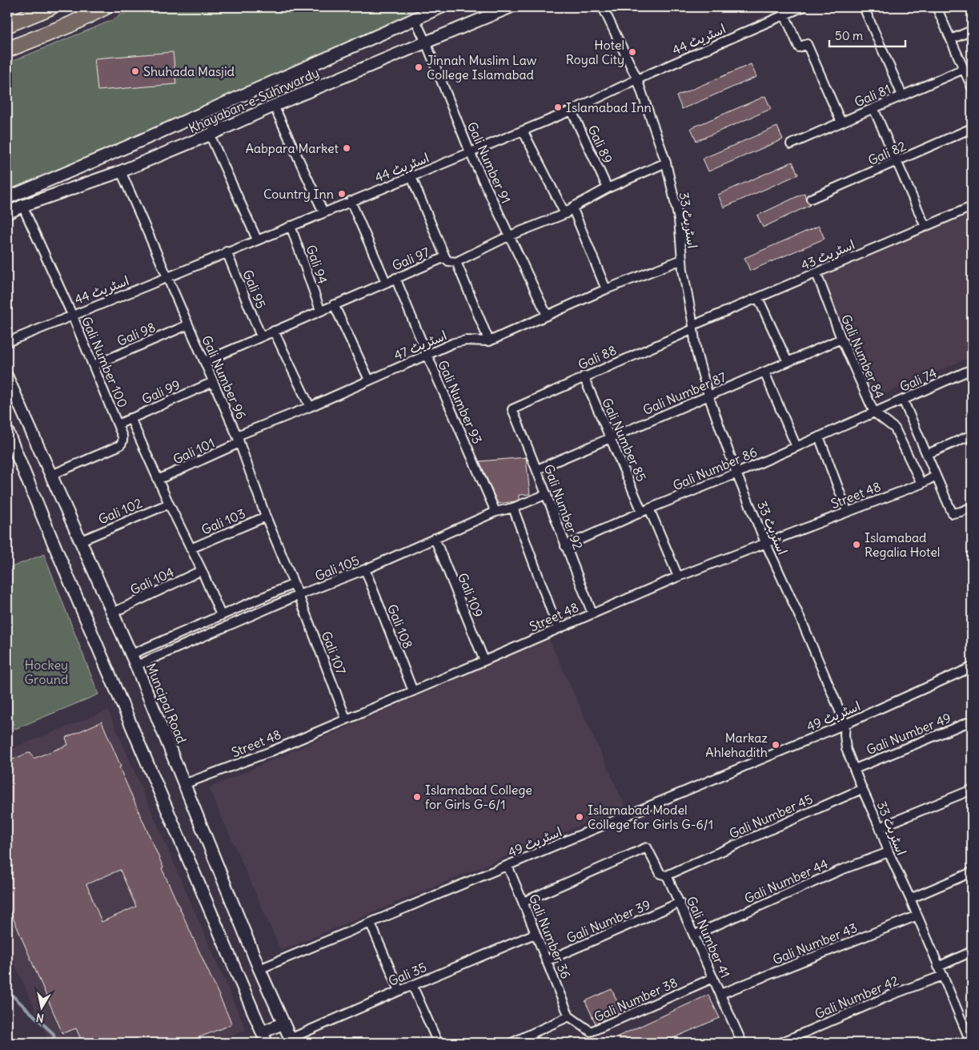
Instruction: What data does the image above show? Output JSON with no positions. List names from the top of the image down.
{
  "streets": {
    "street": [
      "اسٹریٹ 44",
      "Gali 81",
      "Khayaban-e-Suhrwardy",
      "Gali 89",
      "Gali 82",
      "Gali Number 91",
      "اسٹریٹ 33",
      "اسٹریٹ 43",
      "Gali 97",
      "Gali 94",
      "Gali 95",
      "Gali 98",
      "اسٹریٹ 47",
      "Gali Number 84",
      "Gali 88",
      "Gali Number 100",
      "Gali Number 96",
      "Gali 74",
      "Gali 99",
      "Gali Number 87",
      "Gali Number 93",
      "Gali Number 85",
      "Gali 101",
      "Gali Number 86",
      "Street 48",
      "Gali Number 92",
      "Gali 102",
      "Gali 103",
      "Gali 105",
      "Gali 104",
      "Gali 109",
      "Gali 108",
      "Gali 107",
      "Muncipal Road",
      "اسٹریٹ 49",
      "Gali Number 49",
      "Gali Number 45",
      "Gali Number 44",
      "Gali Number 39",
      "Gali Number 36",
      "Gali Number 41",
      "Gali Number 43",
      "Gali 35",
      "Gali Number 42",
      "Gali Number 38"
    ]
  },
  "crossings": [
    ["اسٹریٹ 44", "Gali 89"],
    ["اسٹریٹ 44", "Gali Number 91"],
    ["اسٹریٹ 44", "اسٹریٹ 33"],
    ["اسٹریٹ 44", "Gali 94"],
    ["اسٹریٹ 44", "Gali 95"],
    ["اسٹریٹ 44", "Gali Number 100"],
    ["اسٹریٹ 44", "Gali Number 96"],
    ["Khayaban-e-Suhrwardy", "Gali Number 91"],
    ["Khayaban-e-Suhrwardy", "Gali Number 100"],
    ["Khayaban-e-Suhrwardy", "Gali Number 96"],
    ["Gali Number 91", "اسٹریٹ 47"],
    ["اسٹریٹ 33", "اسٹریٹ 43"],
    ["اسٹریٹ 33", "اسٹریٹ 47"],
    ["اسٹریٹ 33", "Gali 88"],
    ["اسٹریٹ 33", "Gali Number 87"],
    ["اسٹریٹ 33", "Gali Number 86"],
    ["اسٹریٹ 33", "Street 48"],
    ["اسٹریٹ 33", "اسٹریٹ 49"],
    ["اسٹریٹ 33", "Gali Number 49"],
    ["اسٹریٹ 33", "Gali Number 45"],
    ["اسٹریٹ 33", "Gali Number 44"],
    ["اسٹریٹ 33", "Gali Number 43"],
    ["اسٹریٹ 33", "Gali Number 42"],
    ["اسٹریٹ 43", "Gali Number 84"],
    ["اسٹریٹ 43", "Gali 88"],
    ["Gali 97", "Gali 94"],
    ["Gali 97", "Gali 95"],
    ["Gali 97", "Gali Number 96"],
    ["Gali 97", "Gali Number 93"],
    ["Gali 98", "Gali Number 100"],
    ["Gali 98", "Gali Number 96"],
    ["اسٹریٹ 47", "Gali Number 96"],
    ["اسٹریٹ 47", "Gali Number 93"],
    ["اسٹریٹ 47", "Gali 101"],
    ["Gali Number 84", "Gali 74"],
    ["Gali Number 84", "Gali Number 87"],
    ["Gali Number 84", "Gali Number 86"],
    ["Gali Number 84", "Street 48"],
    ["Gali 88", "Gali Number 85"],
    ["Gali 88", "Gali Number 92"],
    ["Gali Number 100", "Gali 99"],
    ["Gali Number 100", "Gali 101"],
    ["Gali Number 100", "Gali 102"],
    ["Gali Number 100", "Gali 103"],
    ["Gali Number 100", "Gali 104"],
    ["Gali Number 100", "Muncipal Road"],
    ["Gali Number 96", "Gali 99"],
    ["Gali Number 96", "Gali 101"],
    ["Gali Number 96", "Gali 103"],
    ["Gali Number 96", "Gali 105"],
    ["Gali Number 96", "Gali 107"],
    ["Gali 74", "Gali Number 86"],
    ["Gali Number 87", "Gali Number 85"],
    ["Gali Number 87", "Gali Number 92"],
    ["Gali Number 93", "Gali 105"],
    ["Gali Number 85", "Gali Number 86"],
    ["Gali Number 85", "Street 48"],
    ["Gali Number 86", "Gali Number 92"],
    ["Street 48", "Gali Number 92"],
    ["Street 48", "Gali 109"],
    ["Street 48", "Gali 108"],
    ["Street 48", "Gali 107"],
    ["Street 48", "Muncipal Road"],
    ["Gali Number 92", "Gali 105"],
    ["Gali 102", "Muncipal Road"],
    ["Gali 105", "Gali 109"],
    ["Gali 105", "Gali 108"],
    ["Gali 105", "Gali 107"],
    ["Gali 105", "Muncipal Road"],
    ["Gali 104", "Muncipal Road"],
    ["Muncipal Road", "اسٹریٹ 49"],
    ["Muncipal Road", "Gali 35"],
    ["اسٹریٹ 49", "Gali Number 36"],
    ["Gali Number 45", "Gali Number 41"],
    ["Gali Number 44", "Gali Number 41"],
    ["Gali Number 39", "Gali Number 36"],
    ["Gali Number 39", "Gali Number 41"],
    ["Gali Number 36", "Gali Number 41"],
    ["Gali Number 36", "Gali 35"],
    ["Gali Number 36", "Gali Number 38"],
    ["Gali Number 41", "Gali Number 43"],
    ["Gali Number 41", "Gali Number 38"]
  ],
  "parks": ["Hockey Ground"],
  "places": [
    "Hotel Royal City",
    "Jinnah Muslim Law College Islamabad",
    "Shuhada Masjid",
    "Islamabad Inn",
    "Aabpara Market",
    "Country Inn",
    "Islamabad Regalia Hotel",
    "Markaz Ahlehadith",
    "Islamabad College for Girls G-6/1",
    "Islamabad Model College for Girls G-6/1"
  ],
  "scale_bar": "50 m",
  "north": "bottom"
}
